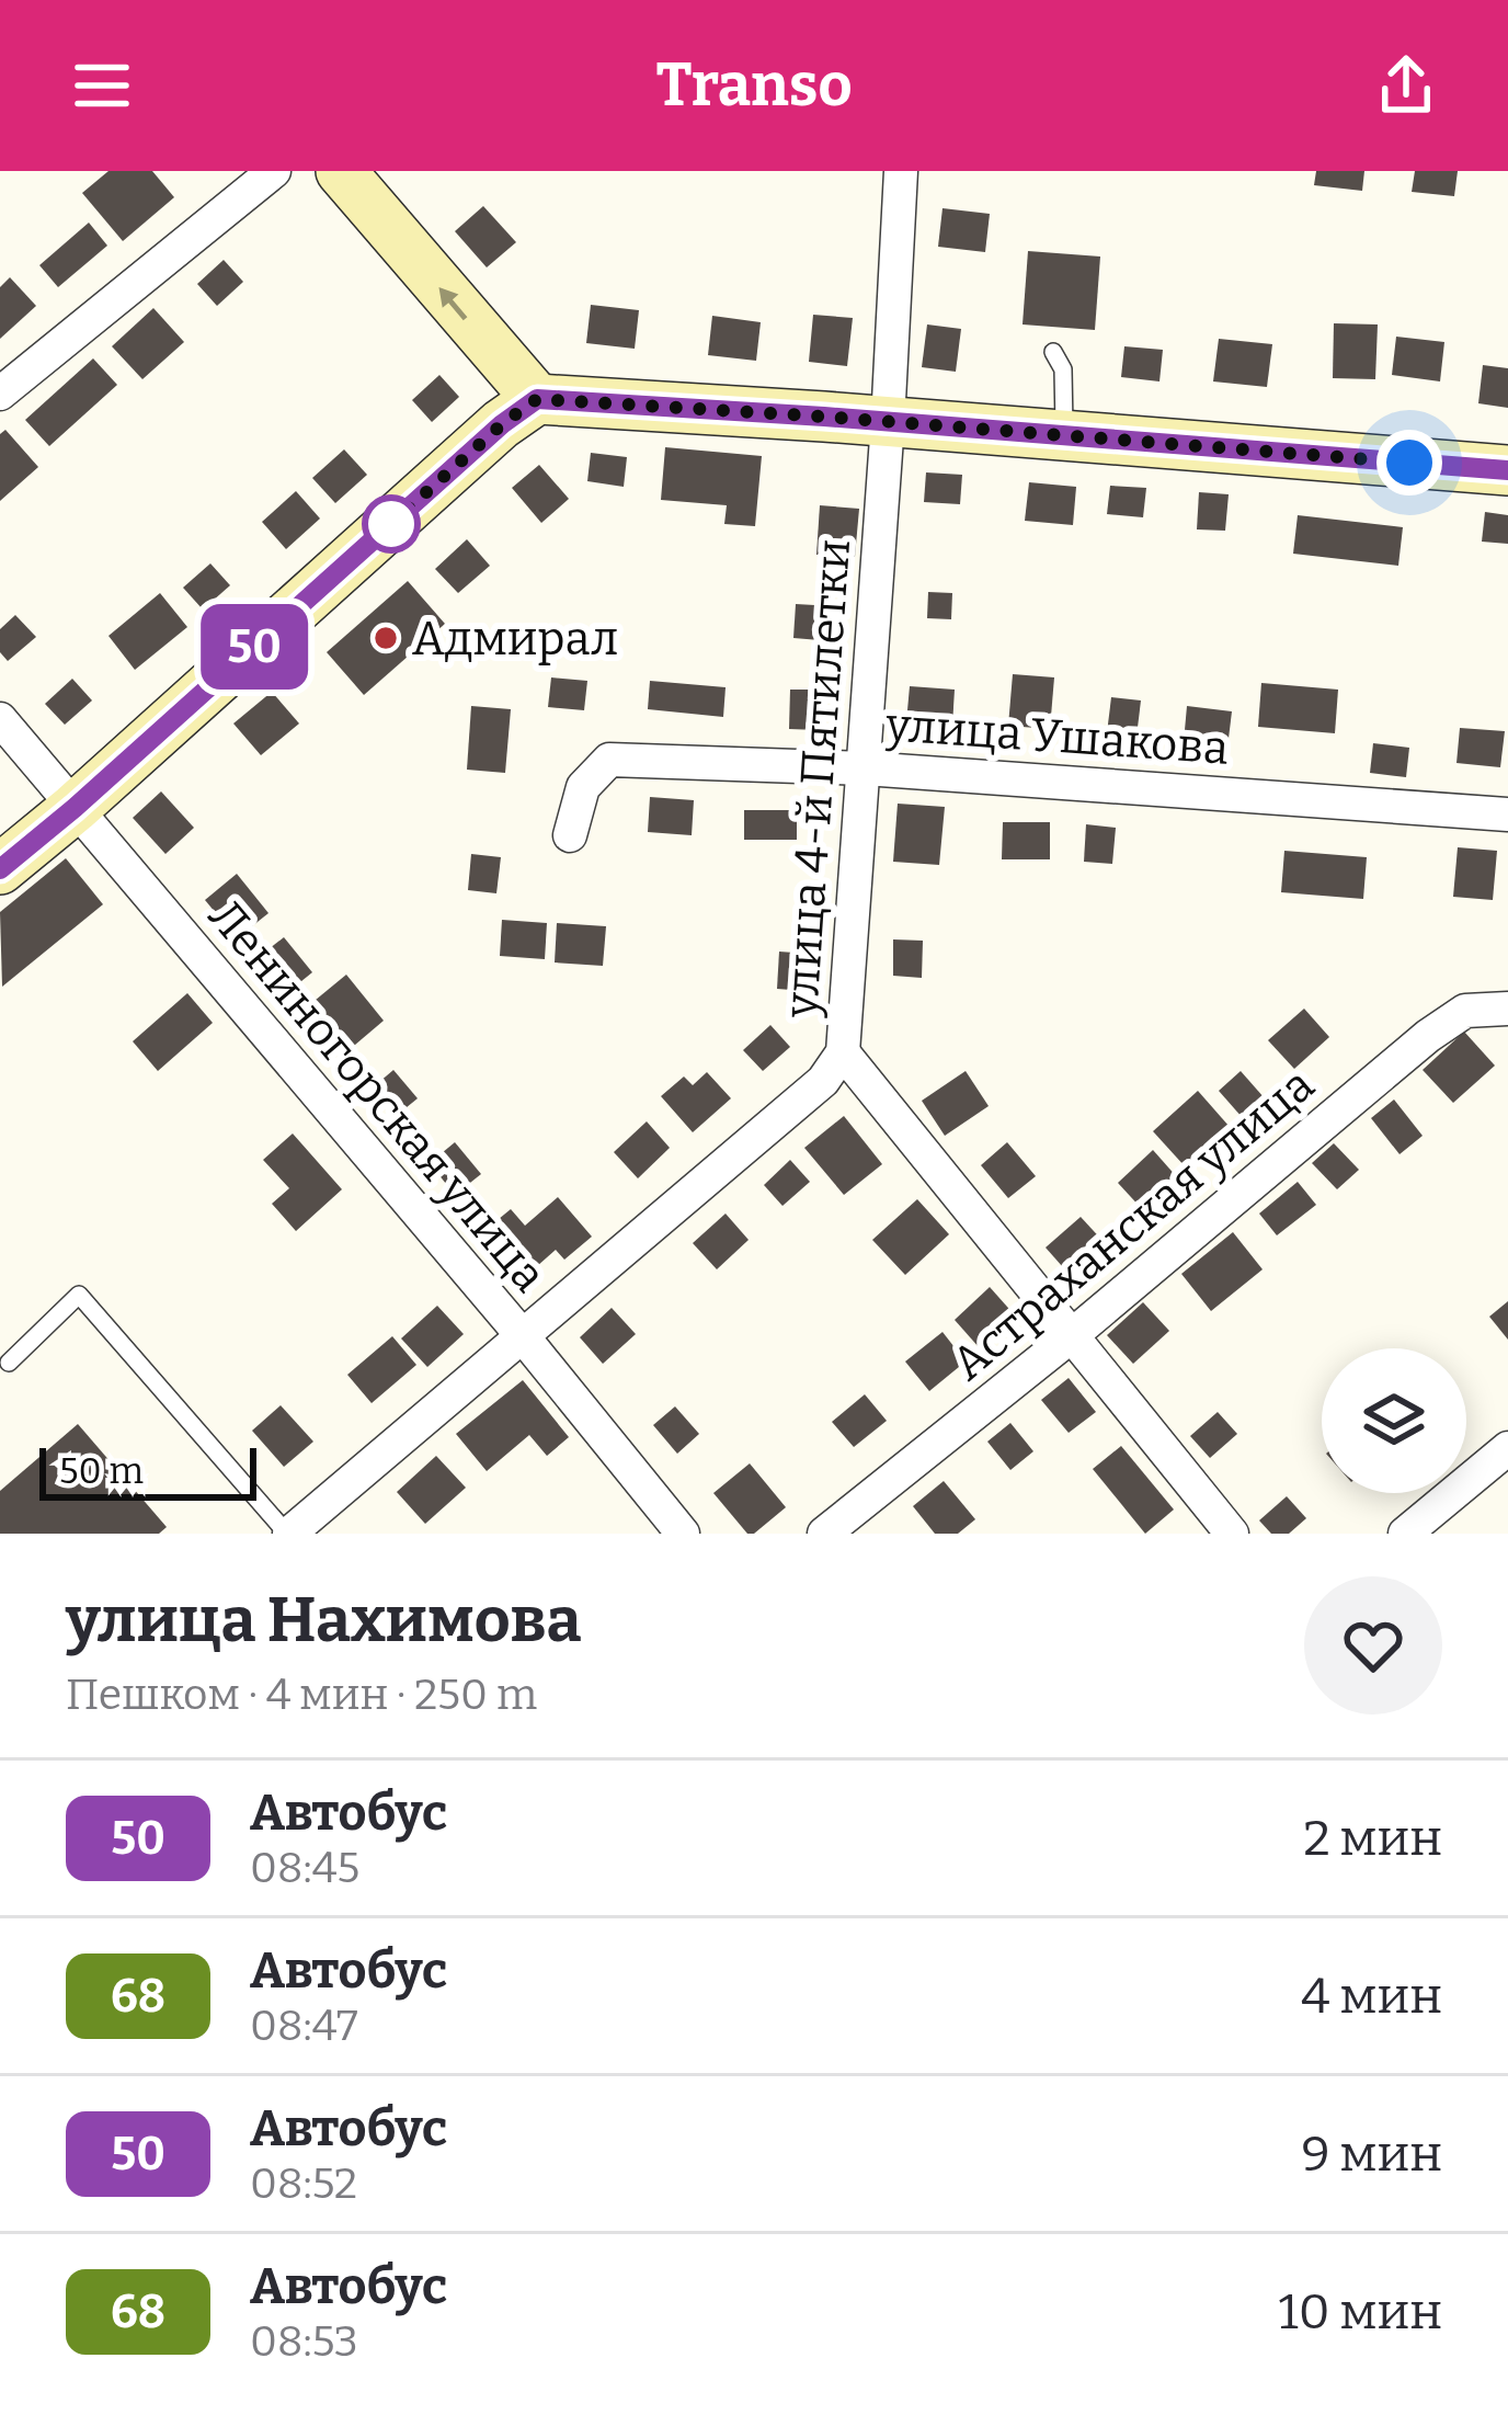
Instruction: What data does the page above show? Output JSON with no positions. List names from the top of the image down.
{
  "streets": {
    "street": [
      "улица Ушакова",
      "улица 4-й Пятилетки",
      "Лениногорская улица",
      "Астраханская улица"
    ]
  },
  "crossings": [
    ["улица Ушакова", "улица 4-й Пятилетки"],
    ["улица 4-й Пятилетки", "Лениногорская улица"]
  ],
  "places": ["Адмирал"],
  "lines": ["bus line 50"],
  "scale_bar": "50 m",
  "page": {
    "header": "Transo",
    "on_map": "50",
    "scale": "50 m",
    "heading": ["улица Нахимова", "Пешком · 4 мин · 250 m"],
    "list": [
      {
        "mark": "50",
        "name": "Автобус",
        "note": "08:45",
        "value": "2 мин"
      },
      {
        "mark": "68",
        "name": "Автобус",
        "note": "08:47",
        "value": "4 мин"
      },
      {
        "mark": "50",
        "name": "Автобус",
        "note": "08:52",
        "value": "9 мин"
      },
      {
        "mark": "68",
        "name": "Автобус",
        "note": "08:53",
        "value": "10 мин"
      }
    ]
  }
}
